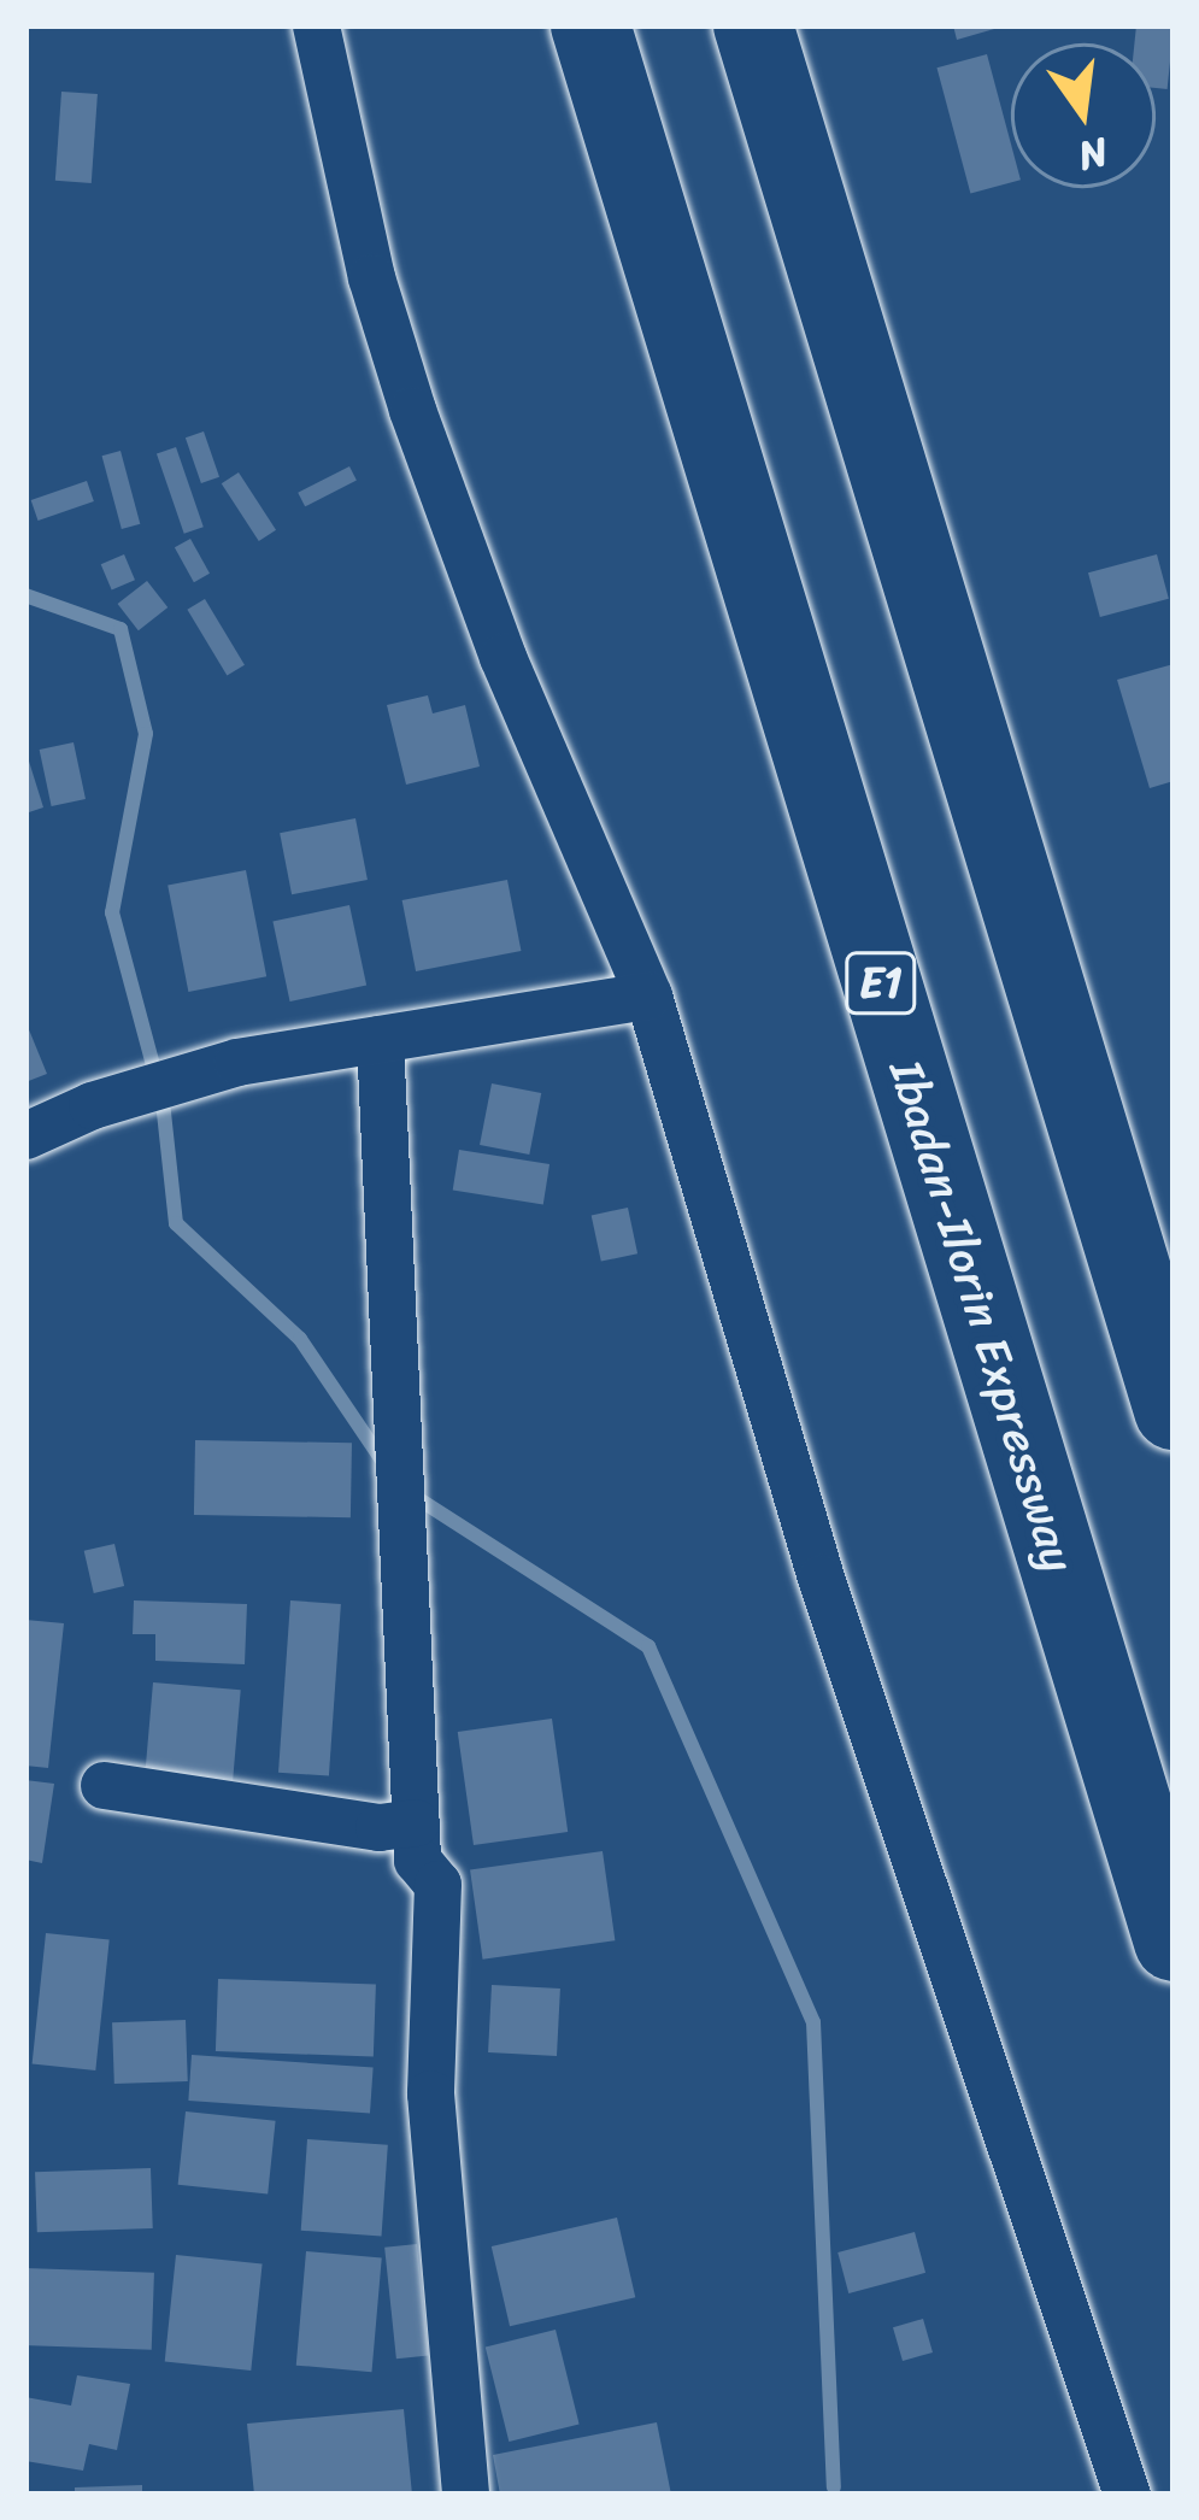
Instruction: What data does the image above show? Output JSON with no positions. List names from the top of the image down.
{
  "streets": {
    "highway": ["E1", "Ibadan-Ilorin Expressway"]
  },
  "north": "bottom"
}
